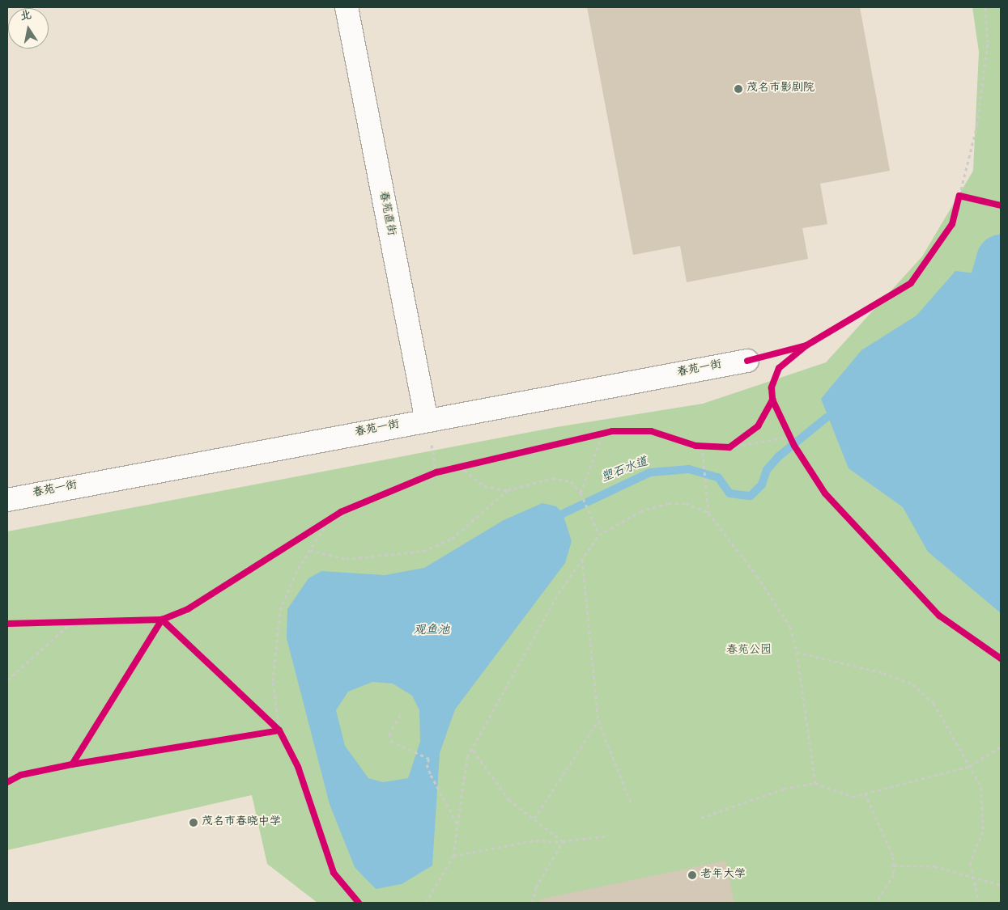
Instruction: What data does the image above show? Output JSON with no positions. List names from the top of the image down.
{
  "streets": {
    "street": ["春苑直街", "春苑一街"]
  },
  "crossings": [
    ["春苑直街", "春苑一街"]
  ],
  "water": ["塑石水道", "观鱼池"],
  "parks": ["春苑公园"],
  "places": ["茂名市影剧院", "茂名市春晓中学", "老年大学"],
  "north": "top"
}
